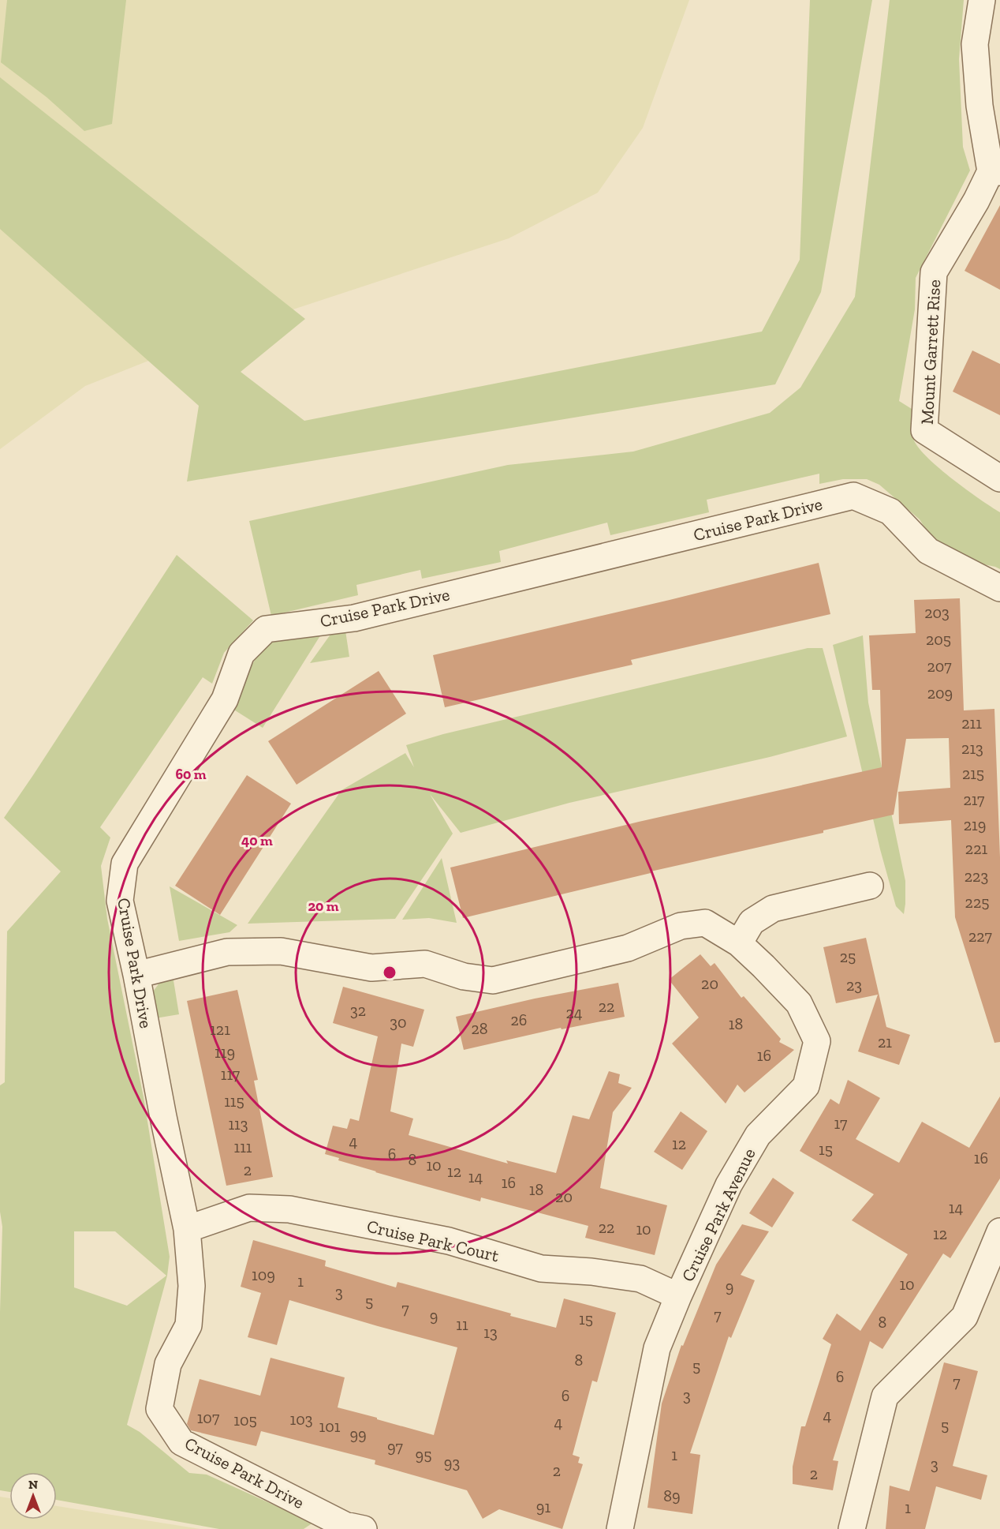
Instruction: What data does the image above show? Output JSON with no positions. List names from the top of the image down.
{
  "streets": {
    "street": [
      "Mount Garrett Rise",
      "Cruise Park Drive",
      "Cruise Park Avenue",
      "Cruise Park Court"
    ]
  },
  "crossings": [
    ["Cruise Park Drive", "Cruise Park Avenue"],
    ["Cruise Park Drive", "Cruise Park Court"],
    ["Cruise Park Avenue", "Cruise Park Court"]
  ],
  "house_numbers": [
    "203",
    "205",
    "207",
    "209",
    "211",
    "213",
    "215",
    "217",
    "219",
    "221",
    "223",
    "225",
    "227",
    "25",
    "20",
    "23",
    "22",
    "32",
    "24",
    "26",
    "30",
    "18",
    "28",
    "121",
    "21",
    "119",
    "16",
    "117",
    "115",
    "17",
    "113",
    "4",
    "12",
    "111",
    "15",
    "6",
    "16",
    "8",
    "10",
    "2",
    "12",
    "14",
    "16",
    "18",
    "20",
    "14",
    "22",
    "10",
    "12",
    "109",
    "1",
    "10",
    "9",
    "3",
    "5",
    "7",
    "7",
    "9",
    "15",
    "8",
    "11",
    "13",
    "8",
    "5",
    "6",
    "7",
    "6",
    "3",
    "4",
    "107",
    "103",
    "105",
    "4",
    "5",
    "101",
    "99",
    "97",
    "95",
    "1",
    "93",
    "3",
    "2",
    "2",
    "89",
    "91",
    "1"
  ],
  "north": "top",
  "rings": ["60 m", "40 m", "20 m"]
}
